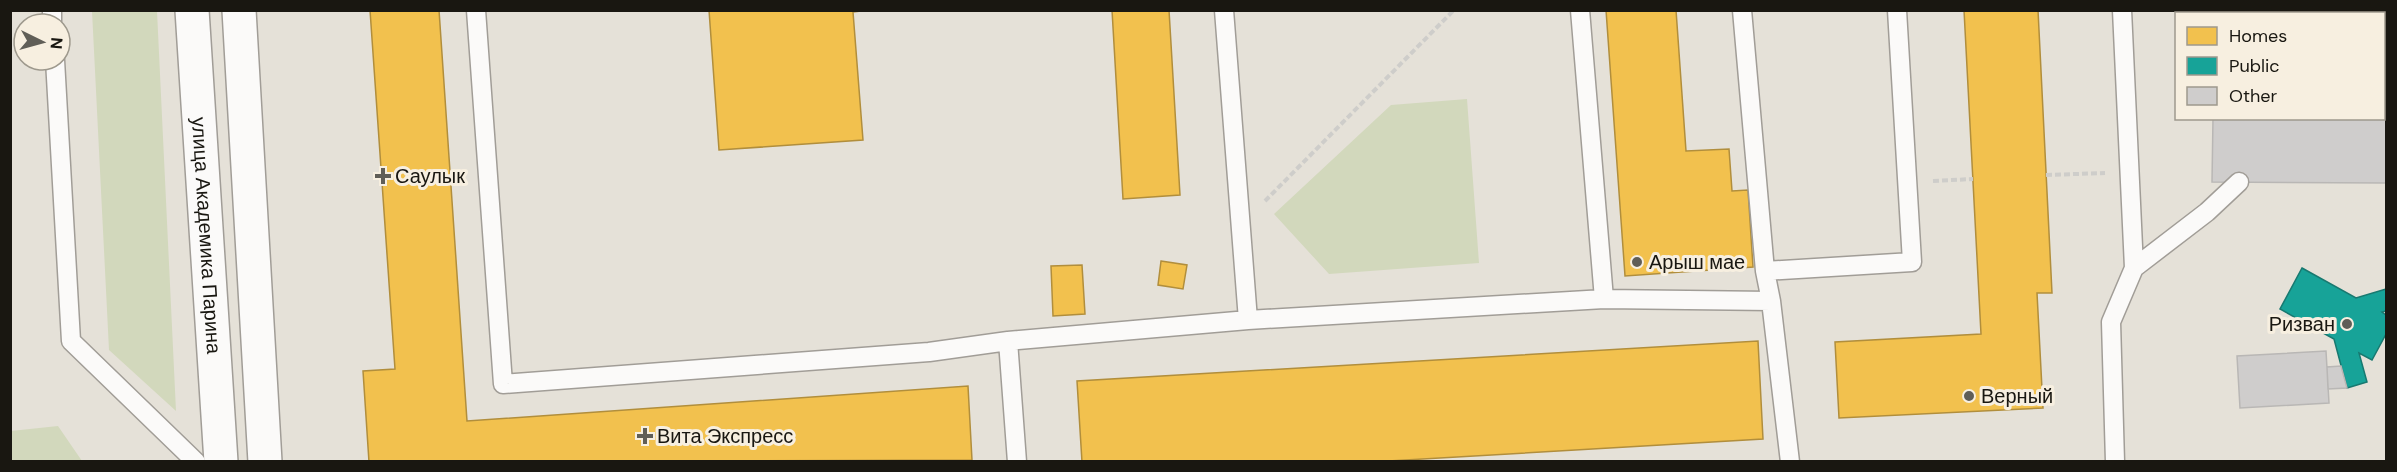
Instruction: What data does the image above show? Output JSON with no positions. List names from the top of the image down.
{
  "streets": {
    "main road": ["улица Академика Парина"]
  },
  "places": {
    "health": ["Саулык", "Вита Экспресс"],
    "other": ["Арыш мае", "Ризван", "Верный"]
  },
  "legend": ["Homes", "Public", "Other"],
  "north": "right"
}
